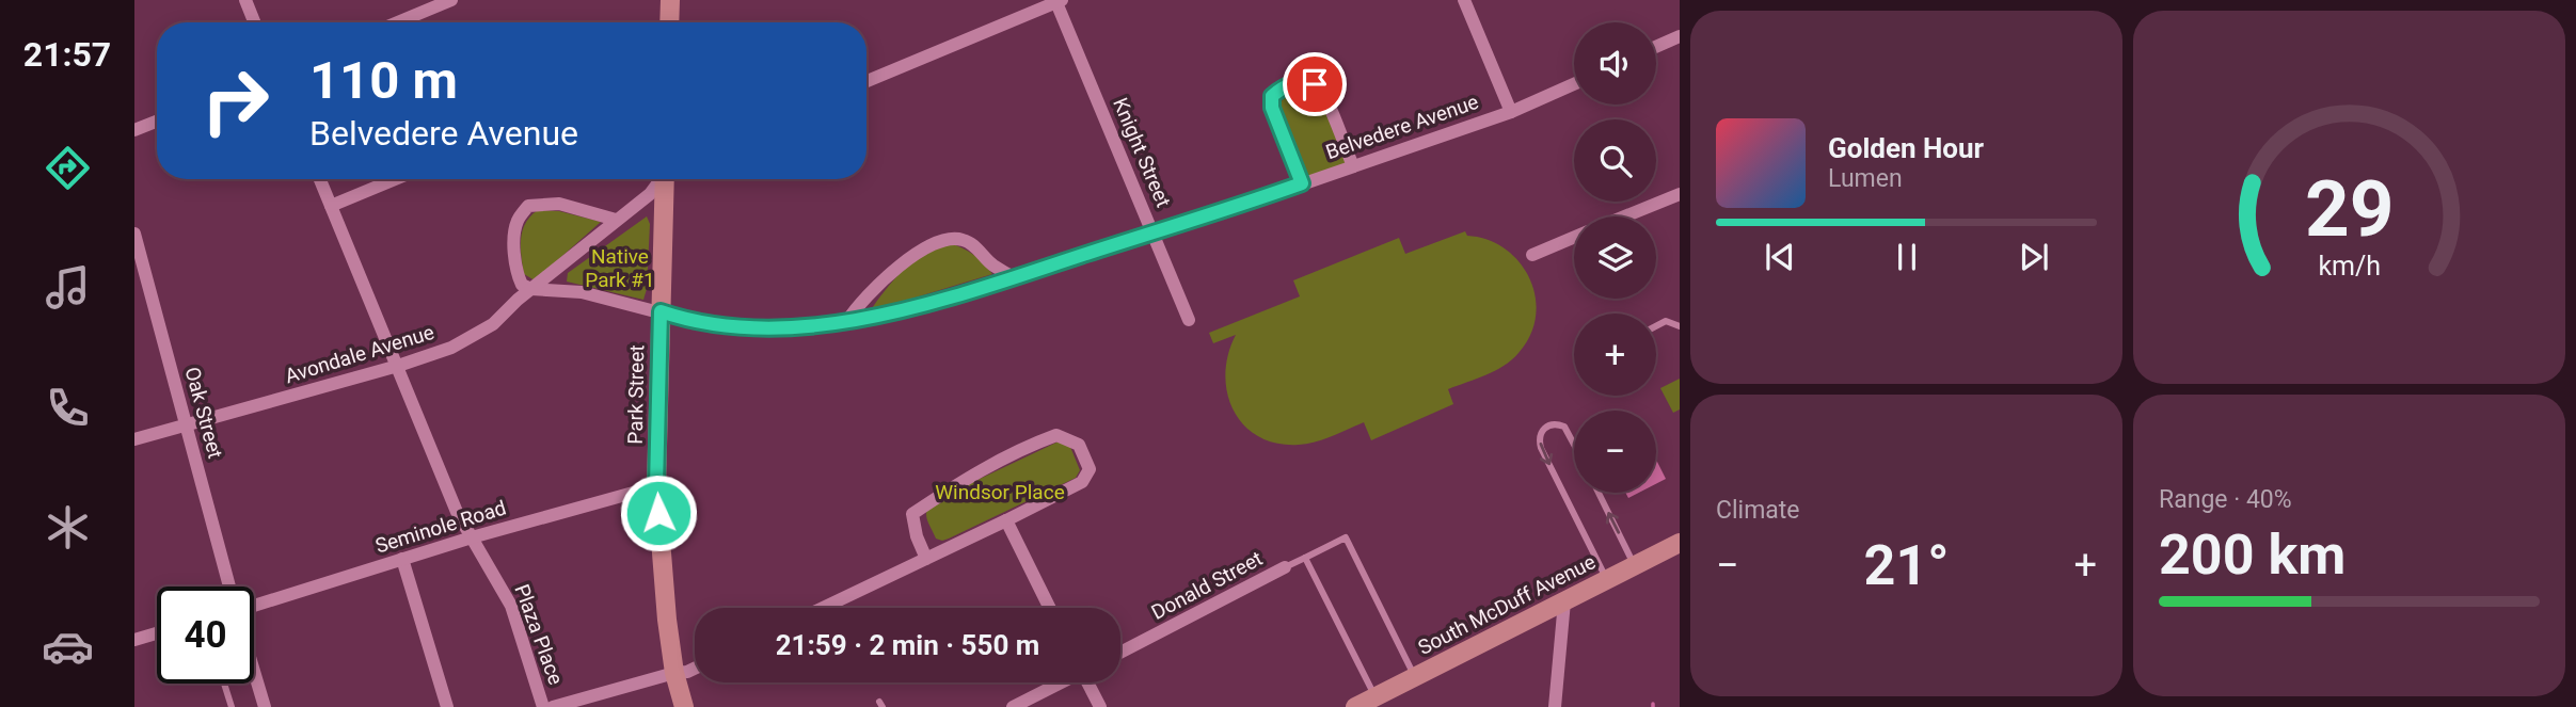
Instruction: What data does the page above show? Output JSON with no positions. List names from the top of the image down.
{
  "streets": {
    "street": [
      "Belvedere Avenue",
      "Knight Street",
      "Avondale Avenue",
      "Park Street",
      "Oak Street",
      "Seminole Road",
      "Donald Street",
      "South McDuff Avenue",
      "Plaza Place"
    ]
  },
  "crossings": [
    ["Belvedere Avenue", "Knight Street"],
    ["Belvedere Avenue", "Avondale Avenue"],
    ["Belvedere Avenue", "Park Street"],
    ["Avondale Avenue", "Oak Street"],
    ["Avondale Avenue", "Plaza Place"],
    ["Park Street", "Seminole Road"],
    ["Seminole Road", "Plaza Place"]
  ],
  "parks": ["Native Park #1", "Windsor Place"],
  "page": {
    "tabs": "21:57",
    "map_buttons": ["+", "−"],
    "turn": ["110 m", "Belvedere Avenue"],
    "song": ["Golden Hour", "Lumen"],
    "tile": [
      "Climate",
      ["Range · 40%", "200 km"]
    ],
    "heat": ["−", "21°", "+"],
    "limit": "40",
    "trip": "21:59 · 2 min · 550 m",
    "gauge": ["29", "km/h"]
  }
}
